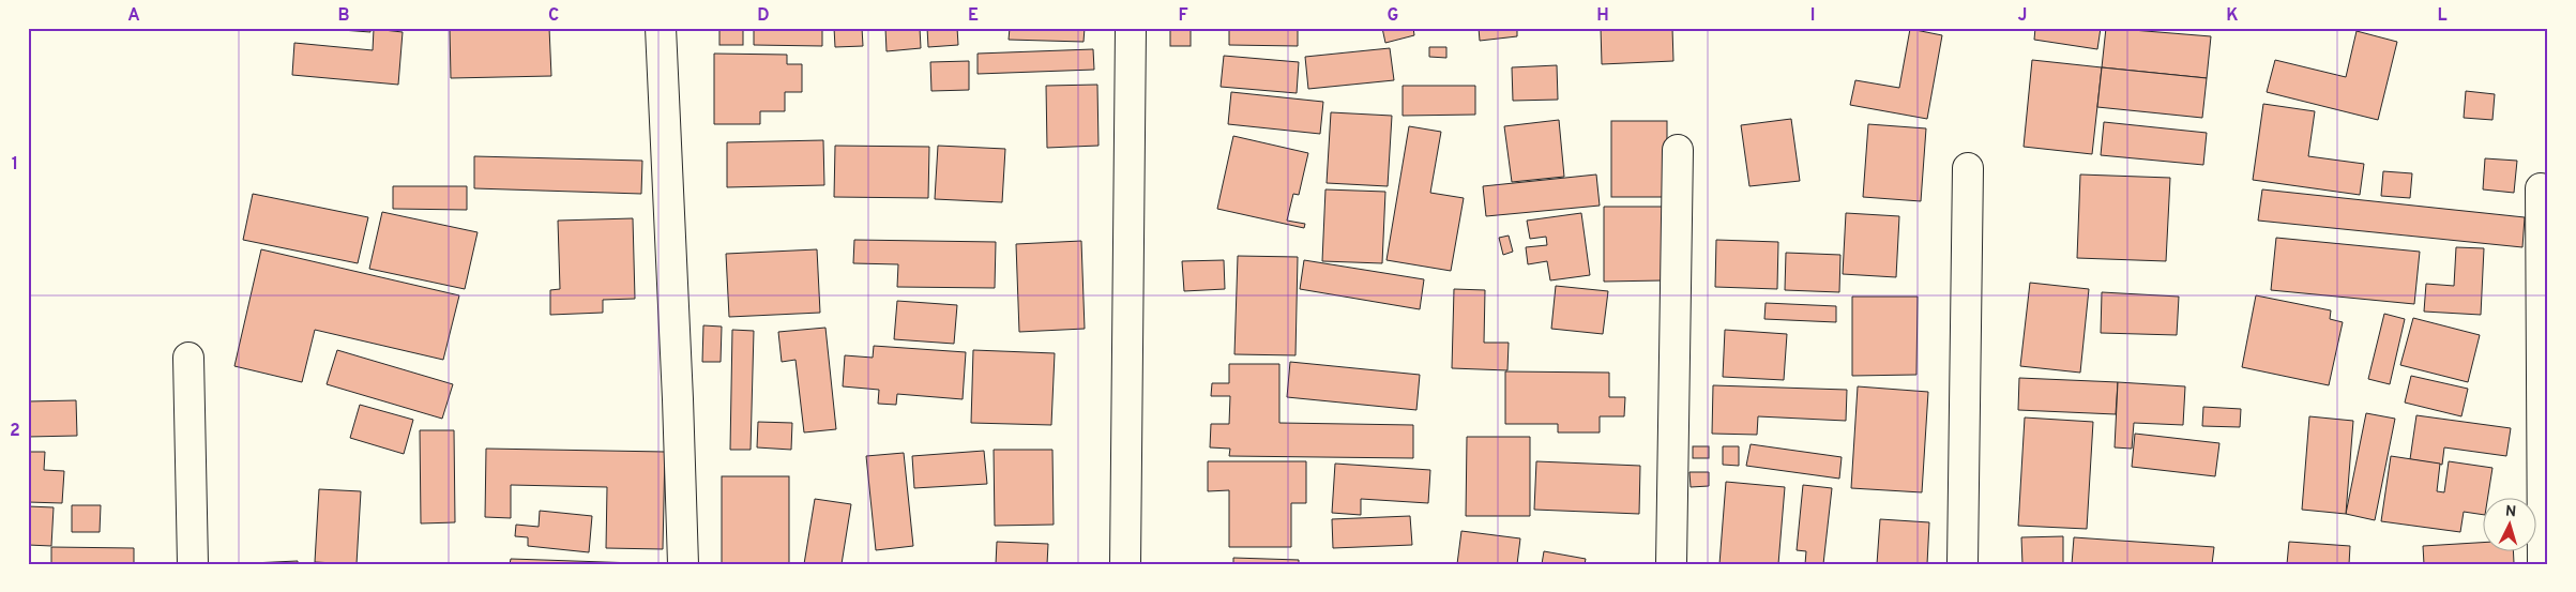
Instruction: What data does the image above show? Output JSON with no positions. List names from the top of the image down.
{
  "north": "top",
  "grid": {
    "columns": [
      "A",
      "B",
      "C",
      "D",
      "E",
      "F",
      "G",
      "H",
      "I",
      "J",
      "K",
      "L"
    ],
    "rows": ["1", "2"]
  }
}
